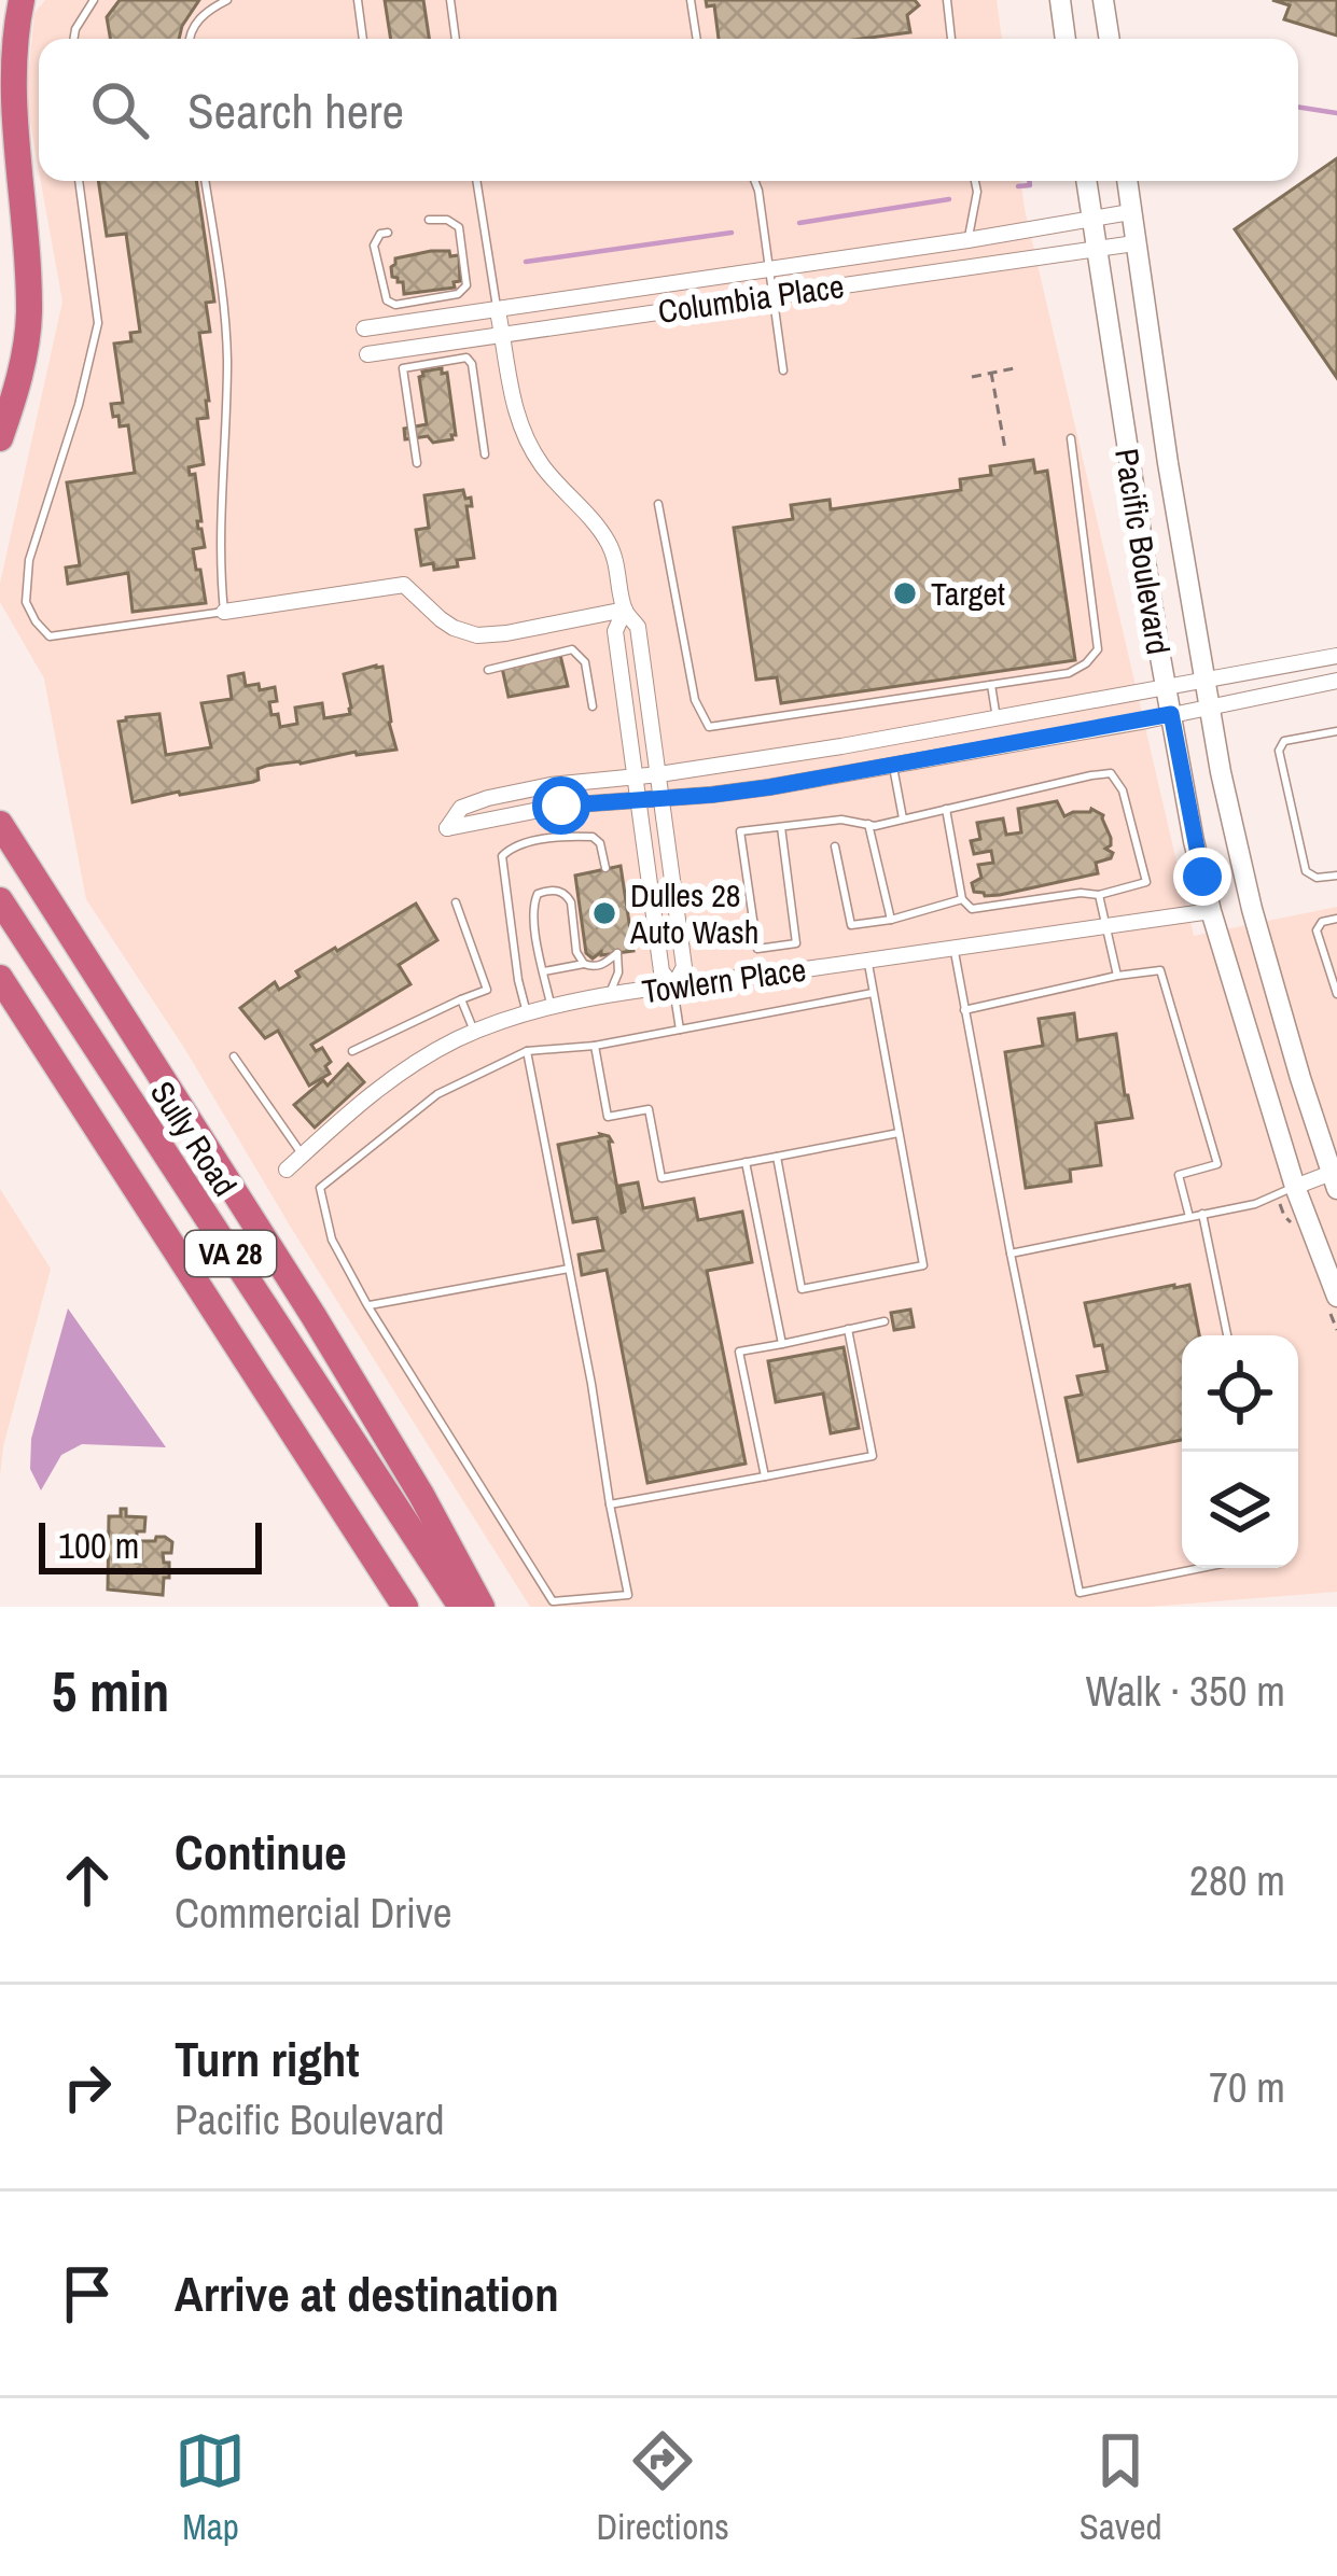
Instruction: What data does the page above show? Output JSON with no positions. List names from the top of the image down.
{
  "streets": {
    "highway": ["Sully Road", "VA 28"],
    "main road": ["Pacific Boulevard"],
    "street": ["Columbia Place", "Towlern Place"]
  },
  "crossings": [
    ["Columbia Place", "Pacific Boulevard"],
    ["Pacific Boulevard", "Towlern Place"]
  ],
  "places": ["Target", "Dulles 28 Auto Wash"],
  "scale_bar": "100 m",
  "page": {
    "search": "Search here",
    "scale": "100 m",
    "heading": ["5 min", "Walk · 350 m"],
    "list": [
      ["Continue", "Commercial Drive", "280 m"],
      ["Turn right", "Pacific Boulevard", "70 m"],
      "Arrive at destination"
    ],
    "nav": ["Map", "Directions", "Saved"]
  }
}
